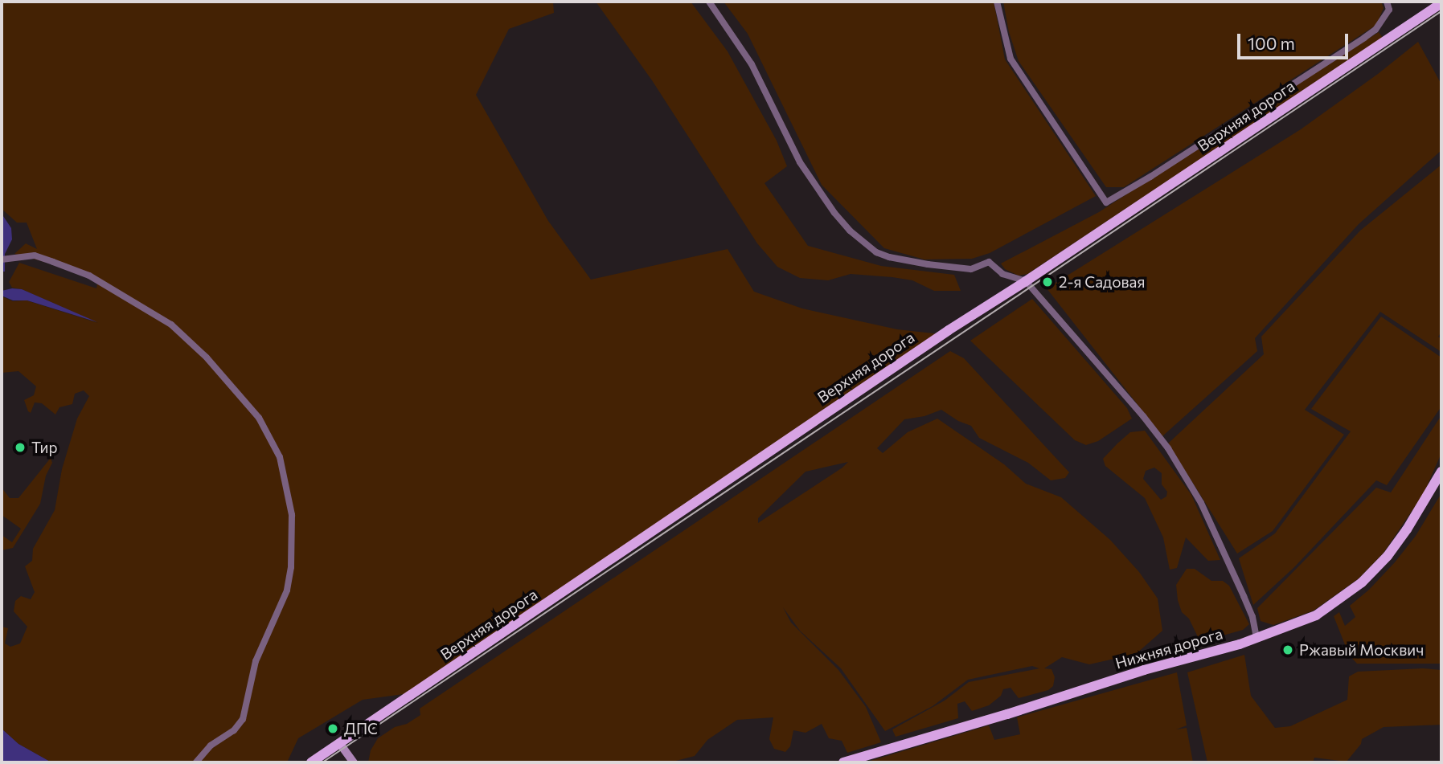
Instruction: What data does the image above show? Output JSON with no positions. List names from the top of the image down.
{
  "streets": {
    "main road": ["Верхняя дорога", "Нижняя дорога"]
  },
  "places": [
    "2-я Садовая",
    "Тир",
    "Ржавый Москвич",
    "ДПС"
  ],
  "scale_bar": "100 m"
}
